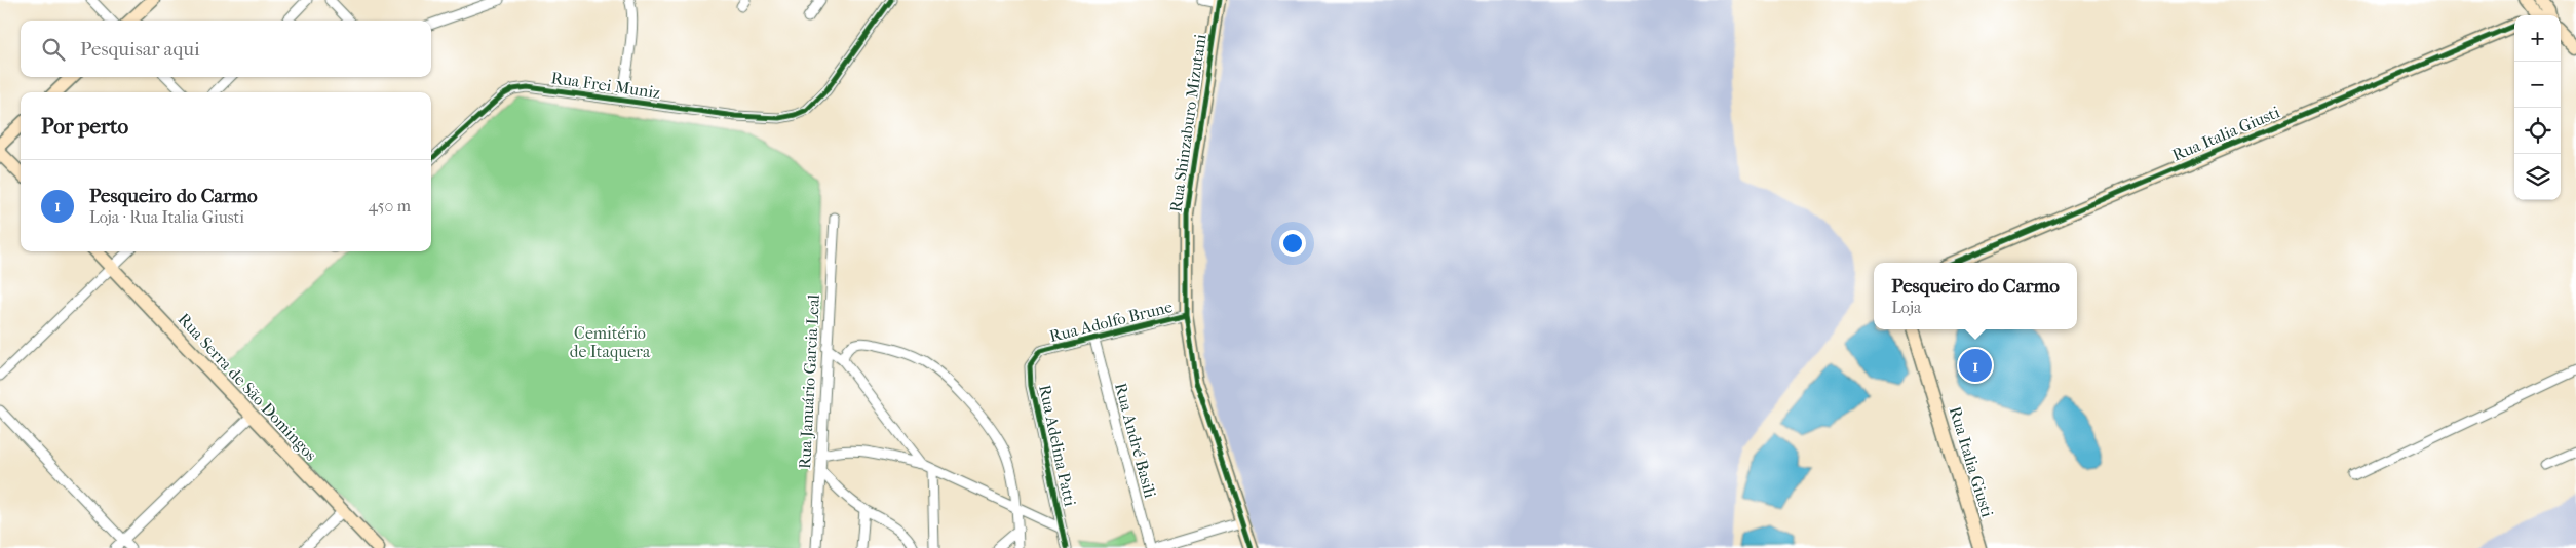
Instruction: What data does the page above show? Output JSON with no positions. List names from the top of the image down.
{
  "streets": {
    "street": [
      "Rua Frei Muniz",
      "Rua Shinzaburo Mizutani",
      "Rua Italia Giusti",
      "Rua Adolfo Brune",
      "Rua Januário Garcia Leal",
      "Rua Serra de São Domingos",
      "Rua André Basili",
      "Rua Adelina Patti"
    ]
  },
  "crossings": [
    ["Rua Shinzaburo Mizutani", "Rua Adolfo Brune"],
    ["Rua Adolfo Brune", "Rua André Basili"],
    ["Rua Adolfo Brune", "Rua Adelina Patti"]
  ],
  "parks": ["Cemitério de Itaquera"],
  "page": {
    "map_buttons": ["+", "−"],
    "search": "Pesquisar aqui",
    "heading": "Por perto",
    "list": [
      {
        "mark": "1",
        "name": "Pesqueiro do Carmo",
        "note": "Loja · Rua Italia Giusti",
        "value": "450 m"
      }
    ],
    "popup": ["Pesqueiro do Carmo", "Loja"],
    "pins": "1"
  }
}
